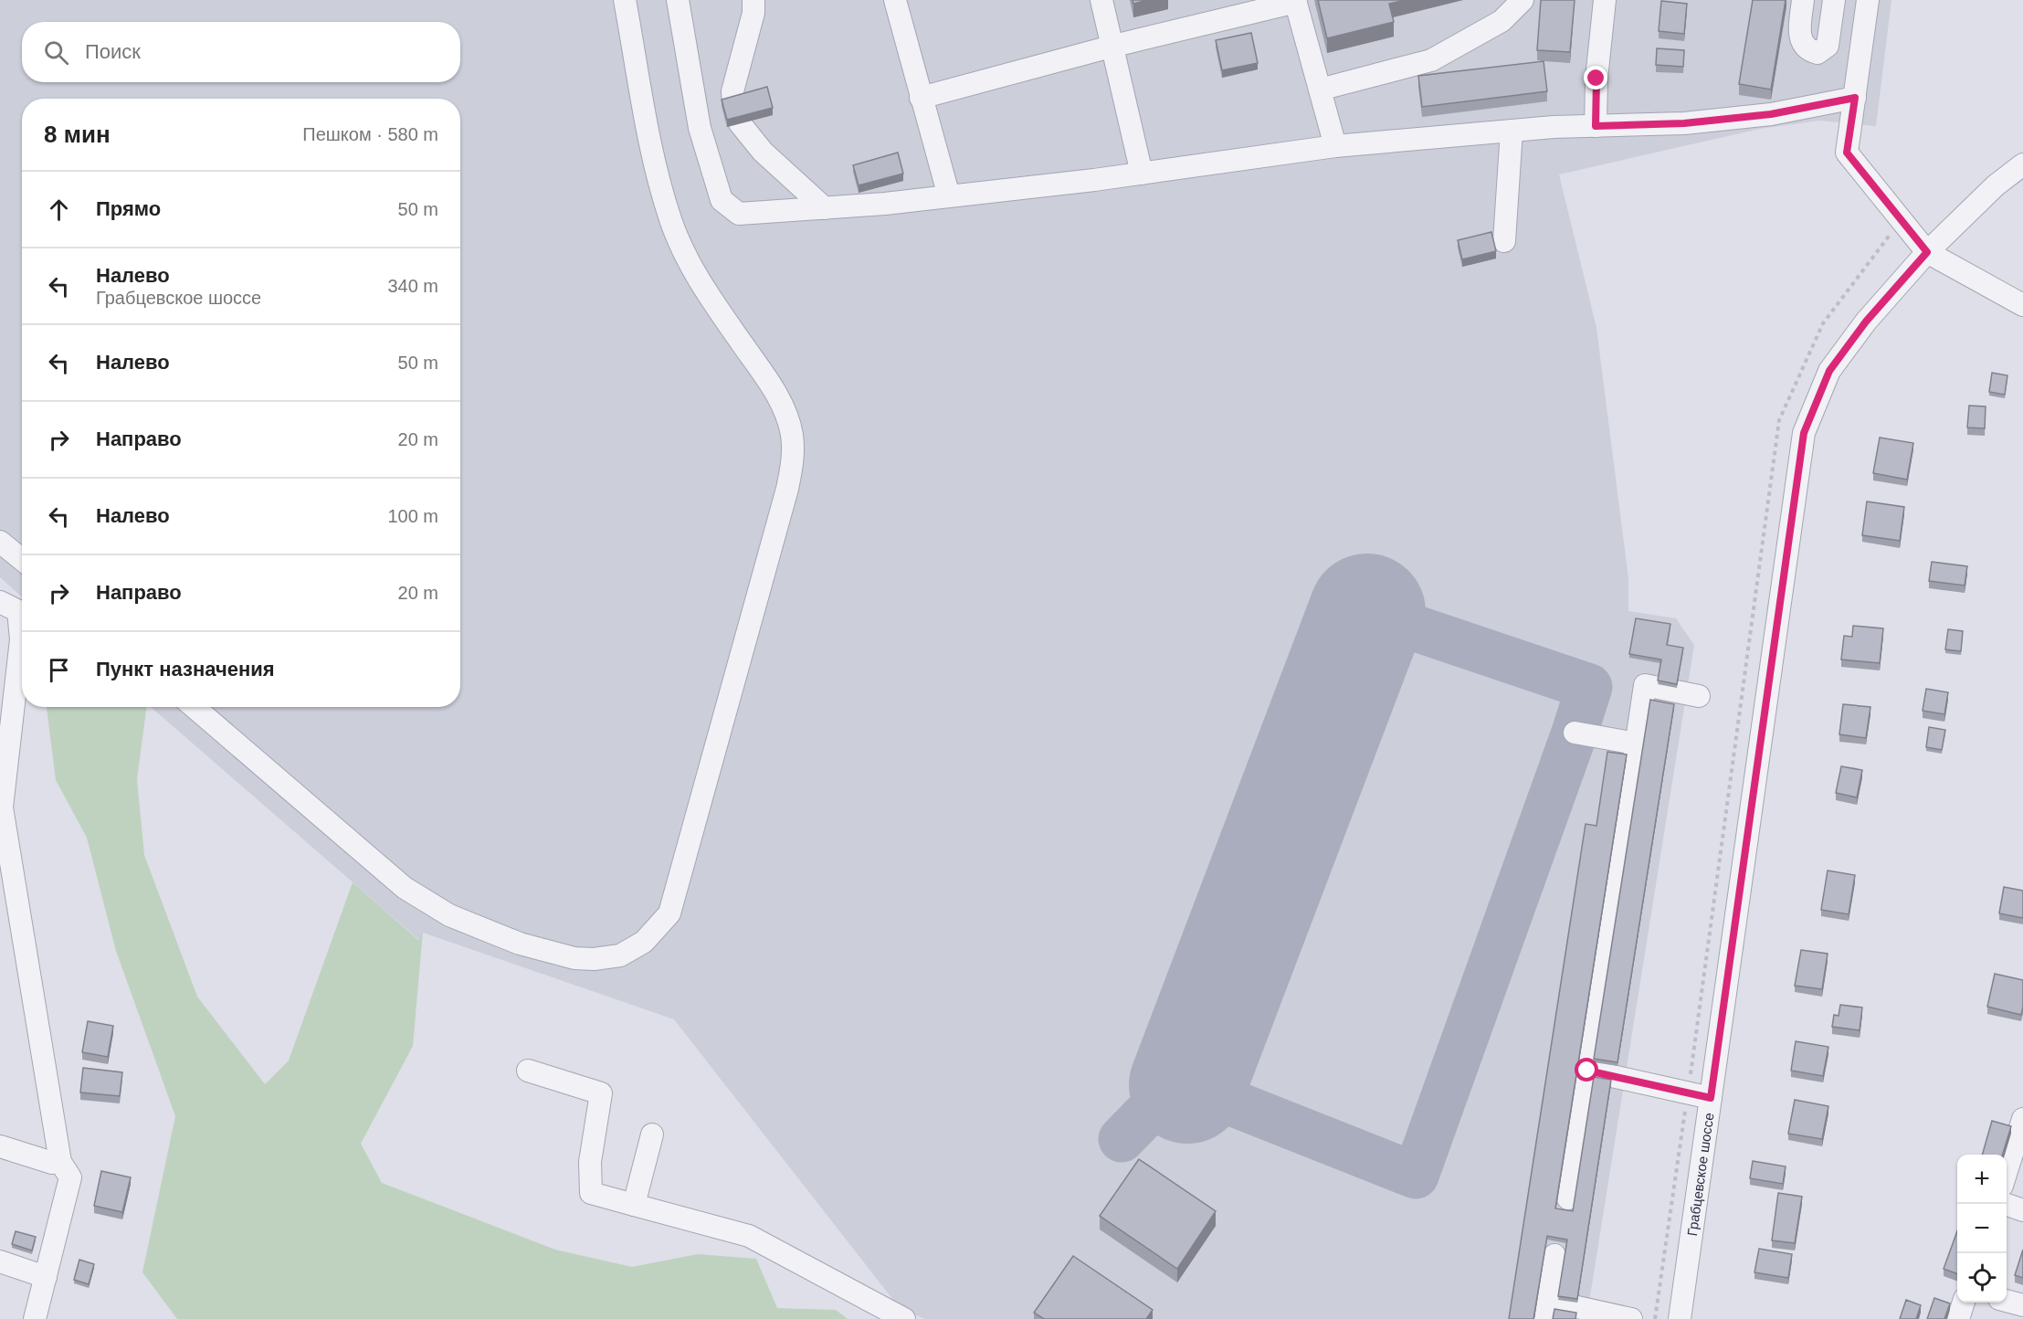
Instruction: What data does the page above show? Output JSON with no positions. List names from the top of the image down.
{
  "streets": {
    "street": ["Грабцевское шоссе"]
  },
  "page": {
    "search": "Поиск",
    "heading": ["8 мин", "Пешком · 580 m"],
    "list": [
      ["Прямо", "50 m"],
      ["Налево", "Грабцевское шоссе", "340 m"],
      ["Налево", "50 m"],
      ["Направо", "20 m"],
      ["Налево", "100 m"],
      ["Направо", "20 m"],
      "Пункт назначения"
    ],
    "map_buttons": ["+", "−"]
  }
}
